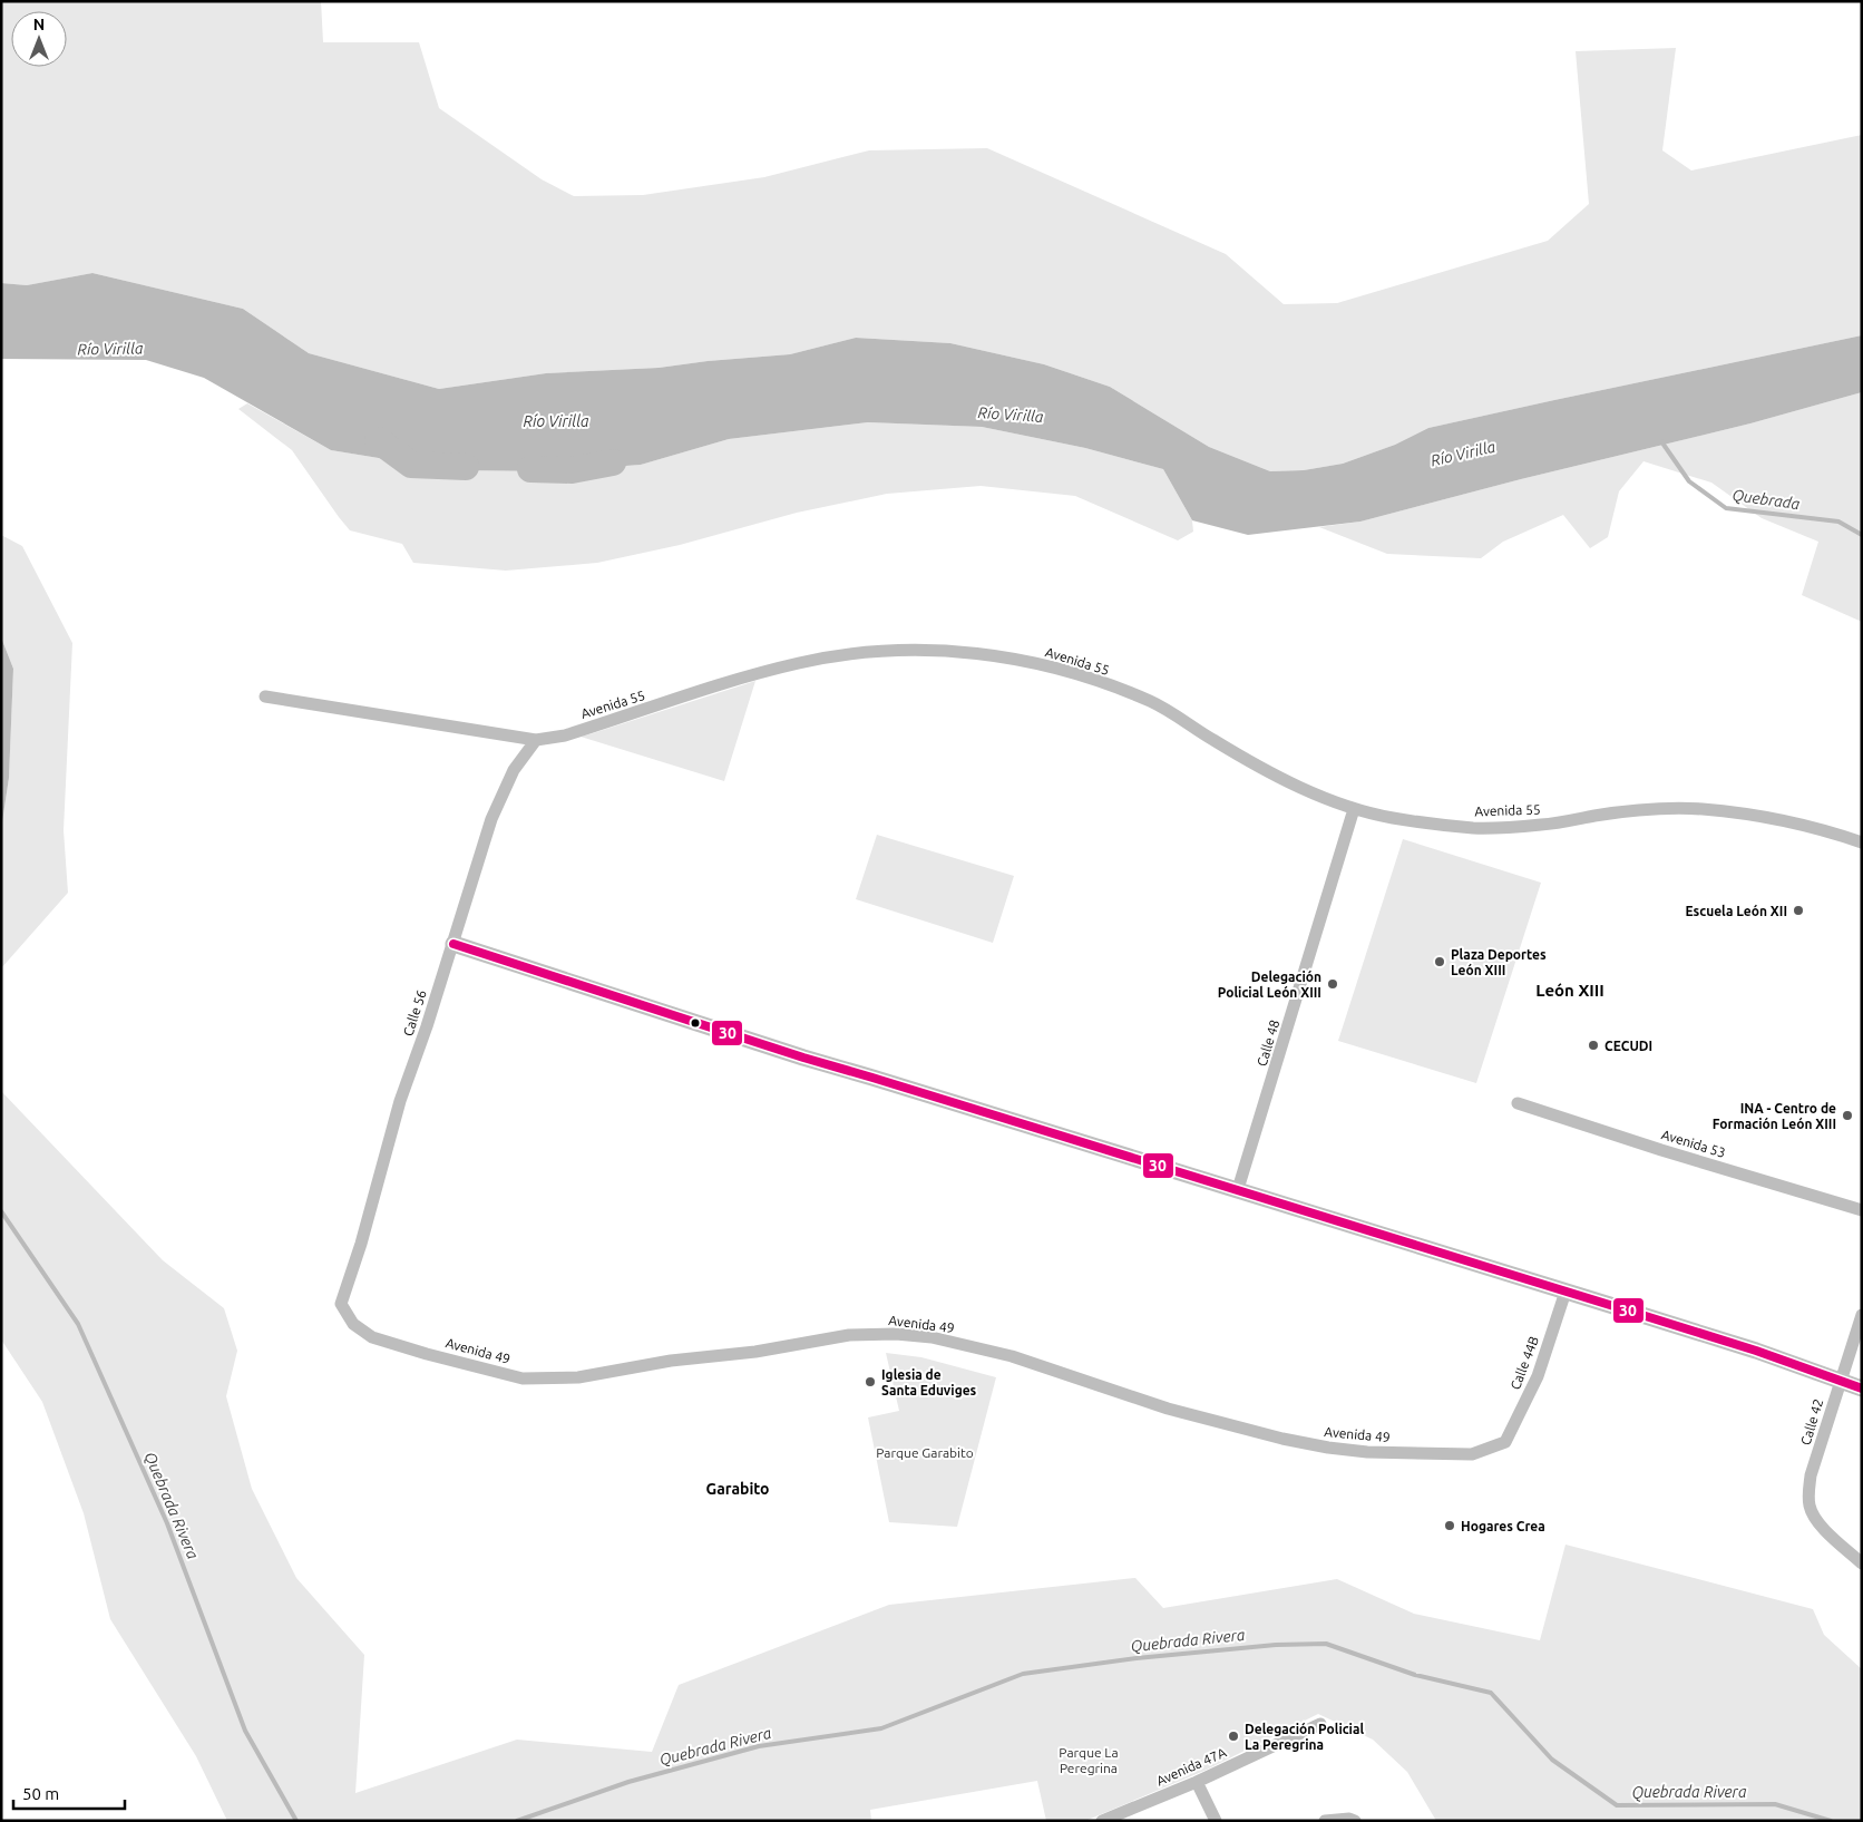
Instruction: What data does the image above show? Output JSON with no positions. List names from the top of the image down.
{
  "streets": {
    "street": [
      "Avenida 55",
      "Calle 56",
      "Calle 48",
      "Avenida 53",
      "Avenida 49",
      "Calle 44B",
      "Calle 42",
      "Avenida 47A"
    ]
  },
  "crossings": [
    ["Avenida 55", "Calle 56"],
    ["Avenida 55", "Calle 48"],
    ["Calle 56", "Avenida 49"],
    ["Avenida 49", "Calle 44B"]
  ],
  "districts": ["León XIII", "Garabito"],
  "water": ["Río Virilla", "Quebrada", "Quebrada Rivera"],
  "parks": ["Parque Garabito", "Parque La Peregrina"],
  "places": [
    "Escuela León XII",
    "Plaza Deportes León XIII",
    "Delegación Policial León XIII",
    "CECUDI",
    "INA - Centro de Formación León XIII",
    "Iglesia de Santa Eduviges",
    "Hogares Crea",
    "Delegación Policial La Peregrina"
  ],
  "lines": ["transit line 30"],
  "scale_bar": "50 m",
  "north": "top"
}
